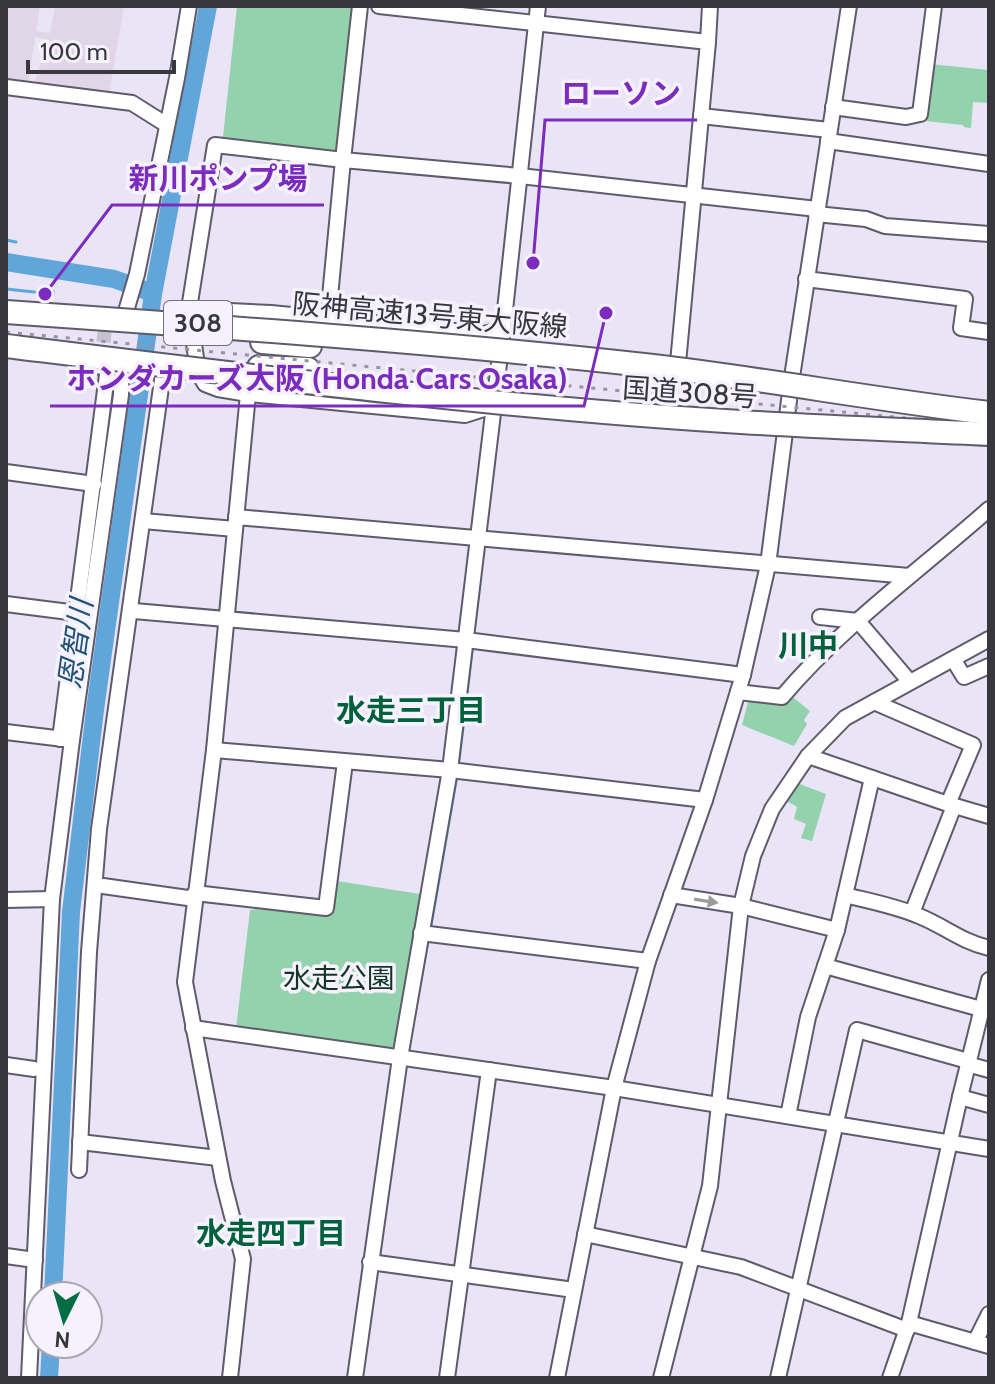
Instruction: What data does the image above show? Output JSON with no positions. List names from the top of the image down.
{
  "streets": {
    "highway": ["阪神高速13号東大阪線", "308", "国道308号"]
  },
  "crossings": [
    ["阪神高速13号東大阪線", "国道308号"]
  ],
  "districts": ["川中", "水走三丁目", "水走四丁目"],
  "water": ["恩智川"],
  "parks": ["水走公園"],
  "places": ["ローソン", "新川ポンプ場", "ホンダカーズ大阪 (Honda Cars Osaka)"],
  "scale_bar": "100 m",
  "north": "bottom"
}
